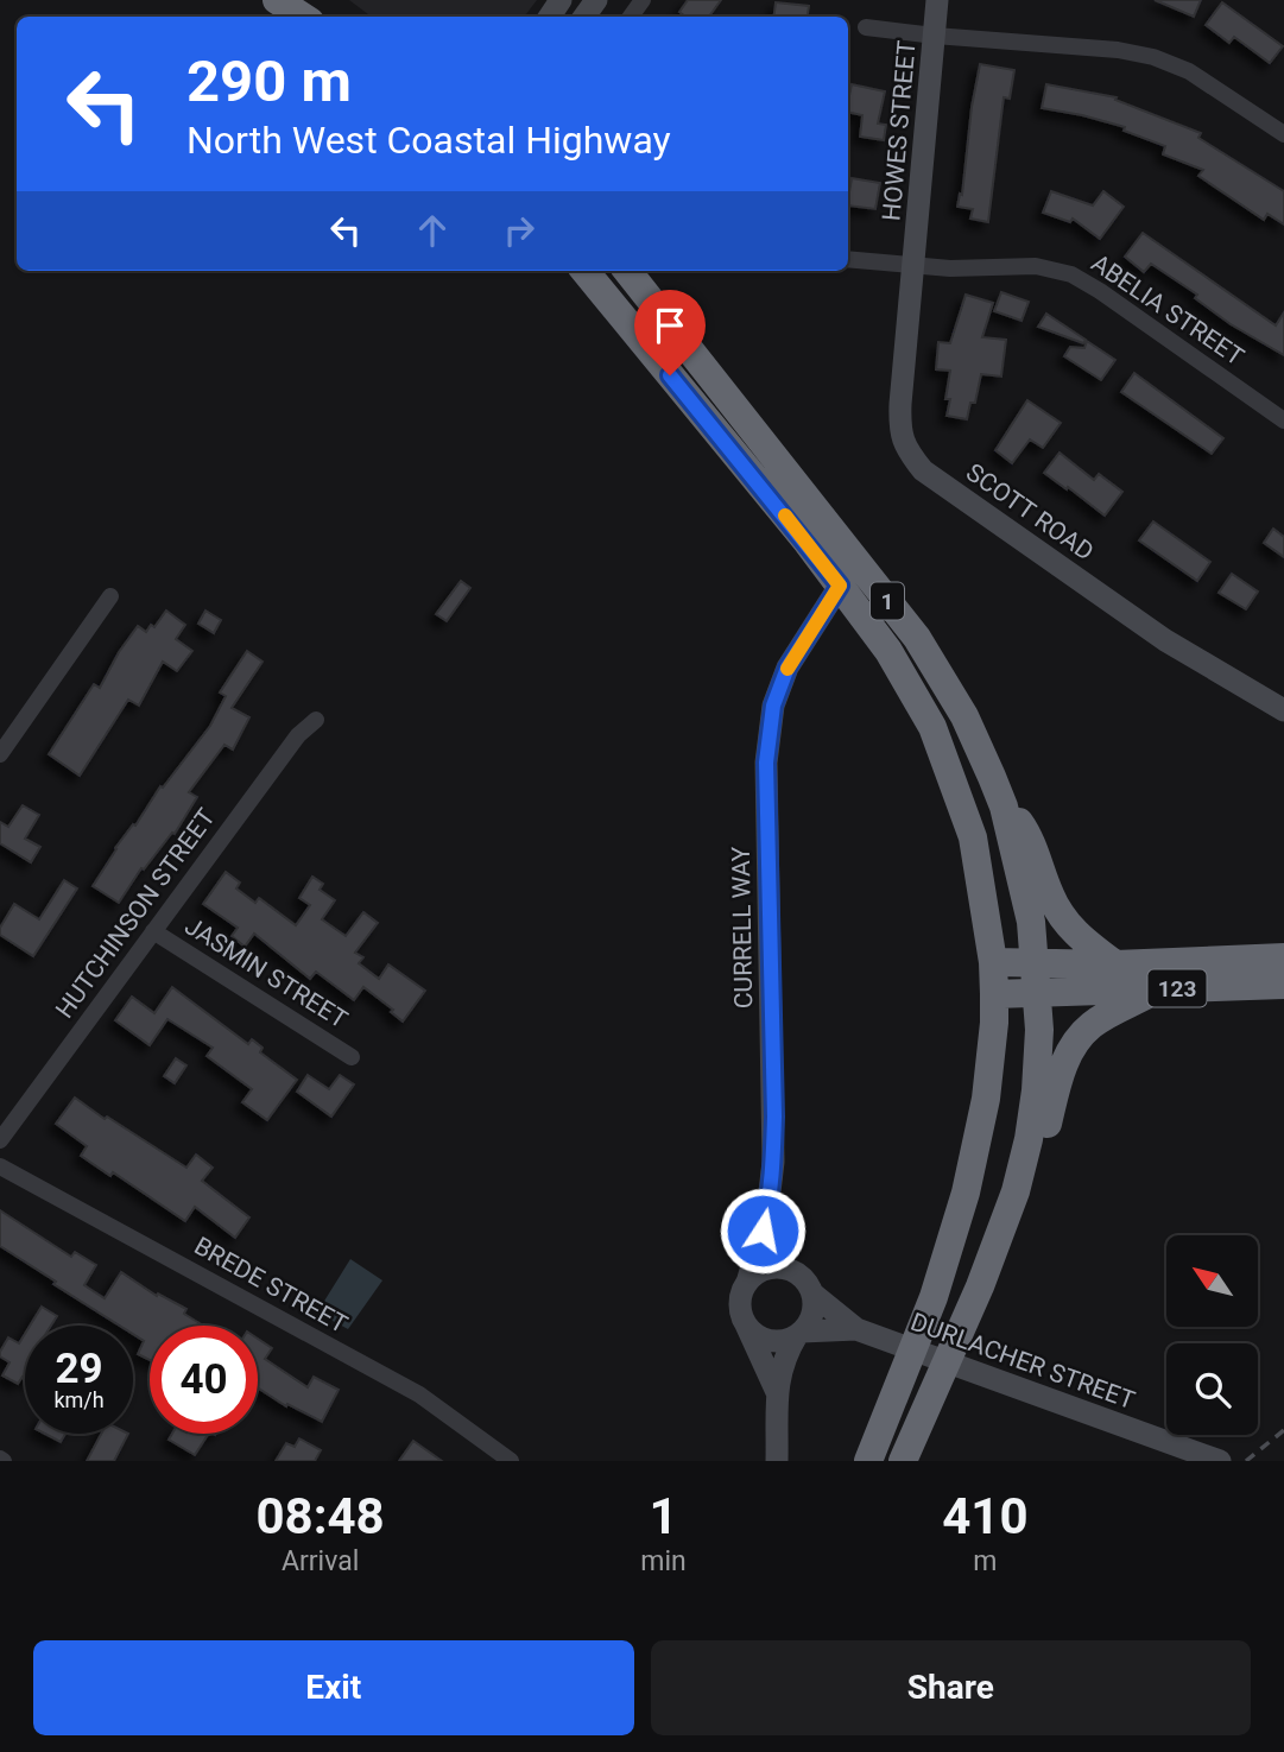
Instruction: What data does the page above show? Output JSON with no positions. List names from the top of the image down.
{
  "streets": {
    "highway": ["1", "123"],
    "street": [
      "HOWES STREET",
      "ABELIA STREET",
      "SCOTT ROAD",
      "HUTCHINSON STREET",
      "CURRELL WAY",
      "JASMIN STREET",
      "BREDE STREET",
      "DURLACHER STREET"
    ]
  },
  "crossings": [
    ["HOWES STREET", "ABELIA STREET"],
    ["HOWES STREET", "SCOTT ROAD"],
    ["ABELIA STREET", "SCOTT ROAD"],
    ["1", "CURRELL WAY"],
    ["1", "123"],
    ["HUTCHINSON STREET", "JASMIN STREET"],
    ["CURRELL WAY", "DURLACHER STREET"]
  ],
  "north": "top left",
  "page": {
    "turn": ["290 m", "North West Coastal Highway"],
    "speed": "29 km/h",
    "limit": "40",
    "eta": [
      "08:48",
      "Arrival",
      "1",
      "min",
      "410",
      "m"
    ],
    "buttons": ["Exit", "Share"]
  }
}
